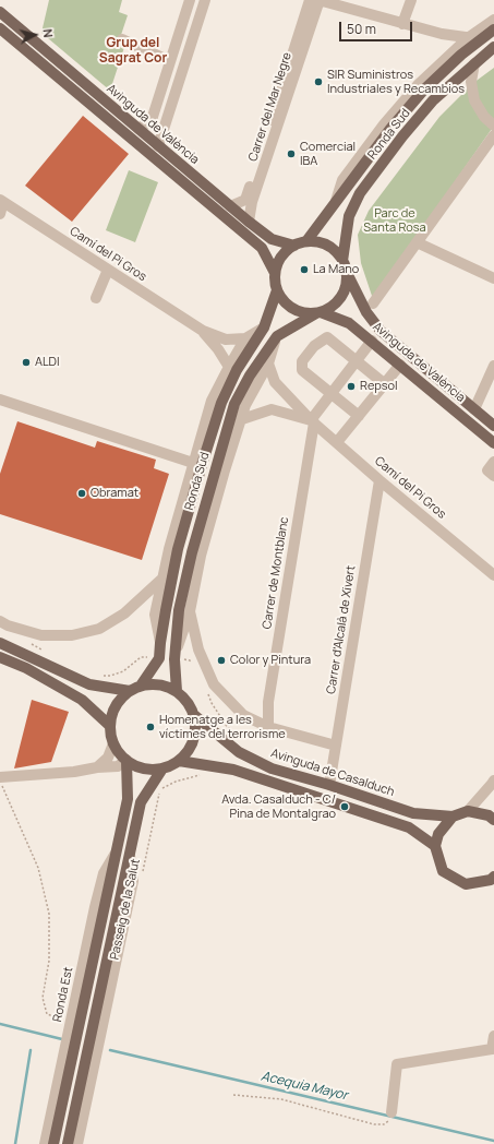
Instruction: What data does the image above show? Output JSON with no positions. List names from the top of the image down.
{
  "streets": {
    "main road": [
      "Avinguda de València",
      "Ronda Sud",
      "Avinguda de Casalduch",
      "Ronda Est"
    ],
    "street": [
      "Carrer del Mar Negre",
      "Camí del Pi Gros",
      "Carrer de Montblanc",
      "Carrer d'Alcalà de Xivert"
    ],
    "path": ["Passeig de la Salut"]
  },
  "crossings": [
    ["Carrer del Mar Negre", "Avinguda de València"],
    ["Avinguda de València", "Ronda Sud"],
    ["Ronda Sud", "Camí del Pi Gros"],
    ["Ronda Sud", "Avinguda de Casalduch"],
    ["Ronda Sud", "Ronda Est"],
    ["Camí del Pi Gros", "Carrer de Montblanc"],
    ["Camí del Pi Gros", "Carrer d'Alcalà de Xivert"],
    ["Carrer d'Alcalà de Xivert", "Avinguda de Casalduch"],
    ["Avinguda de Casalduch", "Ronda Est"]
  ],
  "districts": ["Grup del Sagrat Cor"],
  "water": ["Acequia Mayor"],
  "parks": ["Parc de Santa Rosa"],
  "places": [
    "SIR Suministros Industriales y Recambios",
    "Comercial IBA",
    "La Mano",
    "ALDI",
    "Repsol",
    "Obramat",
    "Color y Pintura",
    "Homenatge a les víctimes del terrorisme",
    "Avda. Casalduch - C/ Pina de Montalgrao"
  ],
  "scale_bar": "50 m",
  "north": "right"
}
